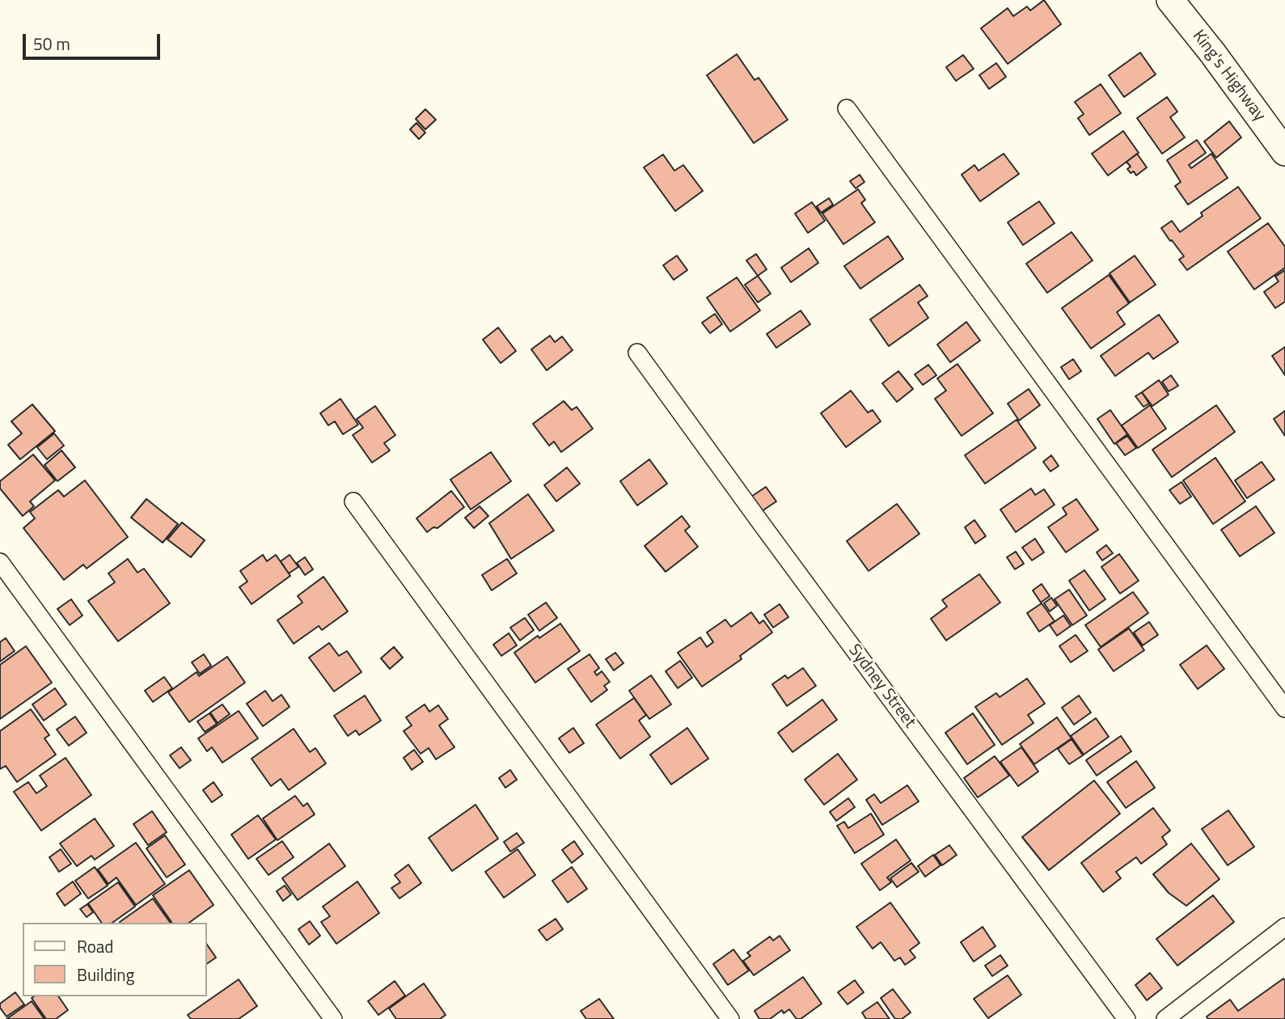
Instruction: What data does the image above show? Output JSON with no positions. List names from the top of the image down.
{
  "streets": {
    "highway": ["King's Highway"],
    "street": ["Sydney Street"]
  },
  "legend": ["Road", "Building"],
  "scale_bar": "50 m"
}
